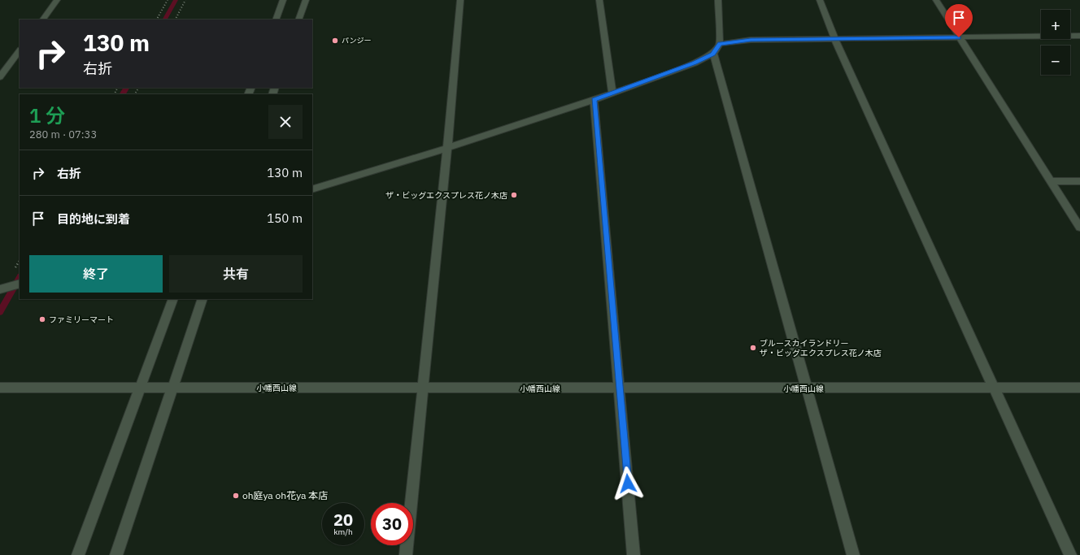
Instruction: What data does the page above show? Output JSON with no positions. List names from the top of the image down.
{
  "streets": {
    "street": ["小幡西山線"]
  },
  "places": [
    "パンジー",
    "ザ・ビッグエクスプレス花ノ木店",
    "ファミリーマート",
    "ブルースカイランドリー ザ・ビッグエクスプレス花ノ木店",
    "oh庭ya oh花ya 本店"
  ],
  "page": {
    "map_buttons": ["+", "−"],
    "turn": ["130 m", "右折"],
    "heading": ["1 分", "280 m · 07:33"],
    "list": [
      {
        "name": "右折",
        "value": "130 m"
      },
      {
        "name": "目的地に到着",
        "value": "150 m"
      }
    ],
    "buttons": ["終了", "共有"],
    "speed": "20 km/h",
    "limit": "30"
  }
}
